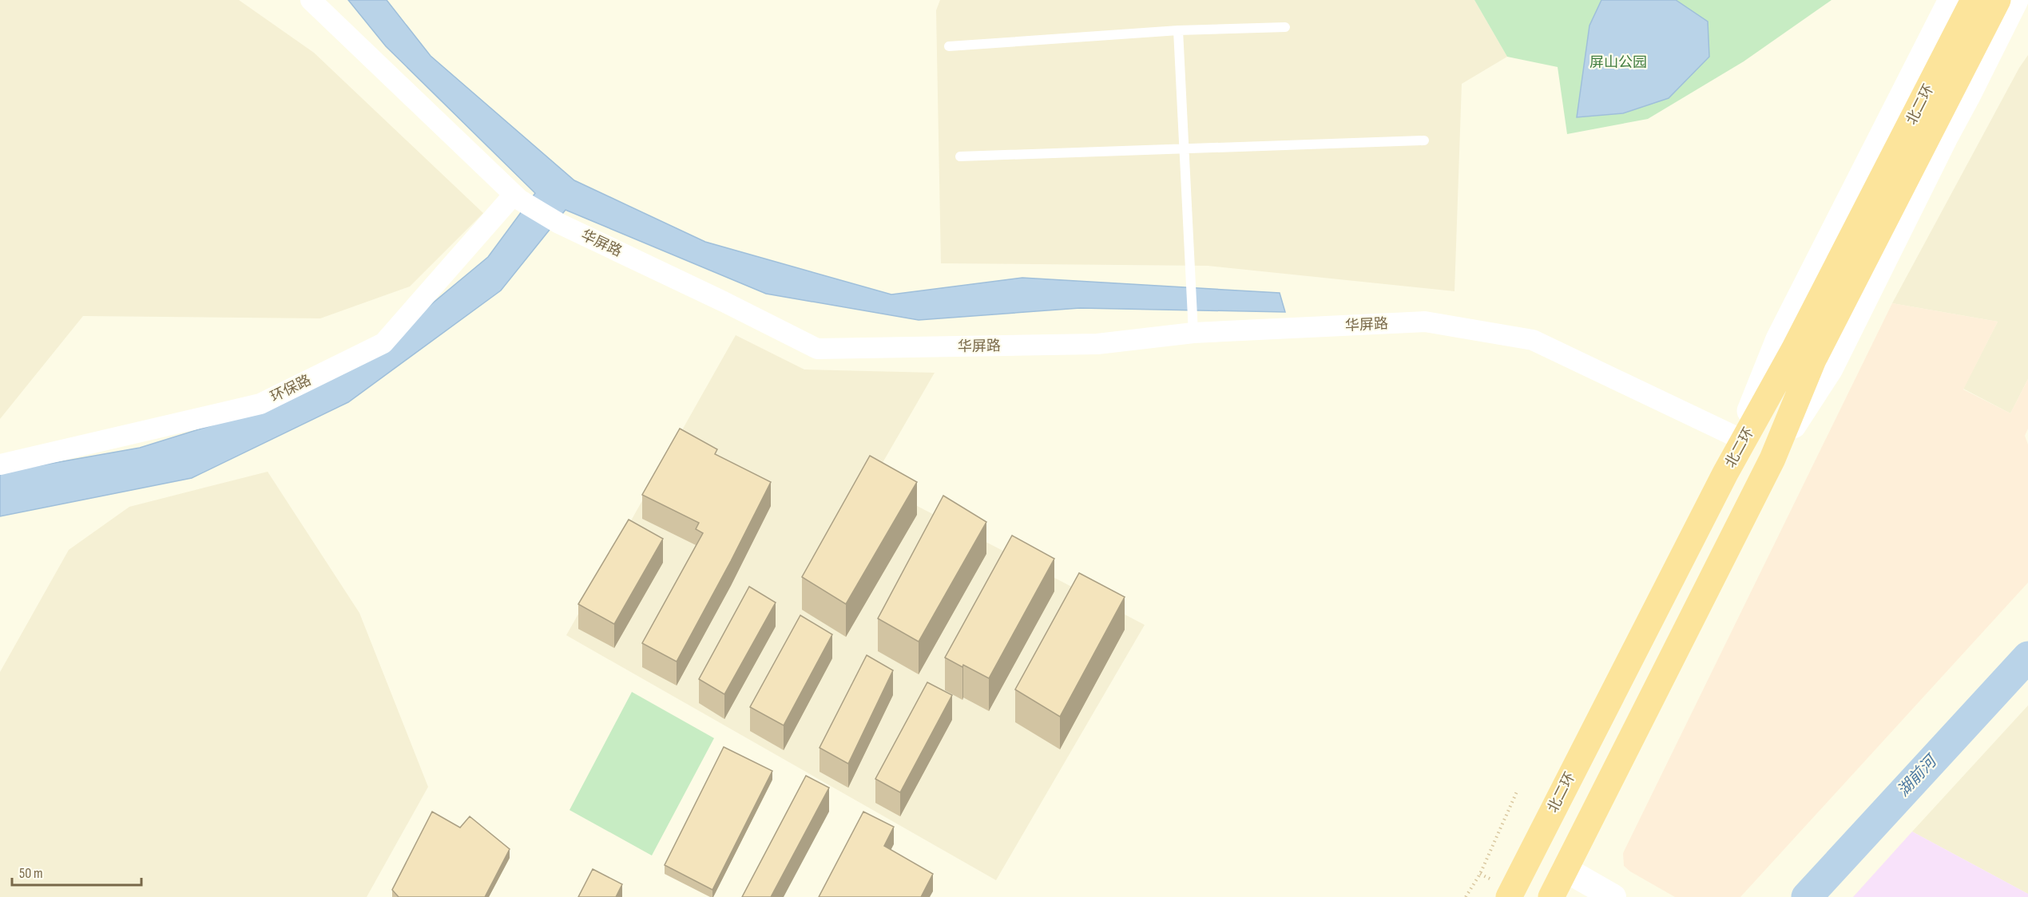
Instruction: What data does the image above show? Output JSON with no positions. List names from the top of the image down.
{
  "streets": {
    "highway": ["北二环"],
    "street": ["华屏路", "环保路"]
  },
  "crossings": [
    ["华屏路", "环保路"]
  ],
  "water": ["湖前河"],
  "parks": ["屏山公园"],
  "scale_bar": "50 m"
}
